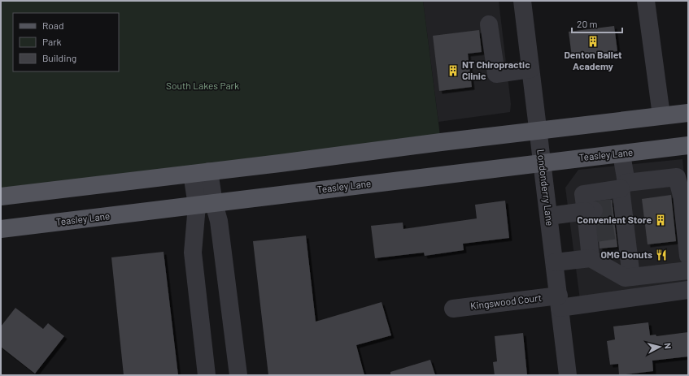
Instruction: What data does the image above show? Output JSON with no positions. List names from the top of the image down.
{
  "streets": {
    "main road": ["Teasley Lane"],
    "street": ["Londonderry Lane", "Kingswood Court"]
  },
  "crossings": [
    ["Teasley Lane", "Londonderry Lane"],
    ["Londonderry Lane", "Kingswood Court"]
  ],
  "parks": ["South Lakes Park"],
  "places": {
    "building": ["Denton Ballet Academy", "NT Chiropractic Clinic", "Convenient Store"],
    "restaurant": ["OMG Donuts"]
  },
  "legend": ["Road", "Park", "Building"],
  "scale_bar": "20 m",
  "north": "right"
}
